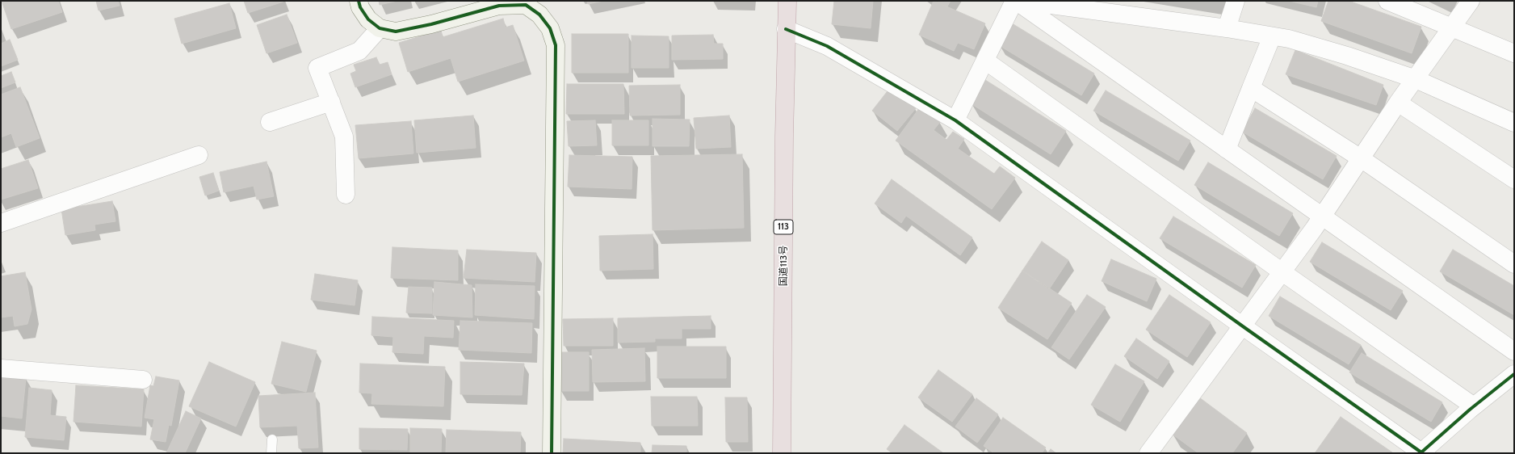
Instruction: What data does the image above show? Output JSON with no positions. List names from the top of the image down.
{
  "streets": {
    "highway": ["113", "国道113号"]
  }
}
